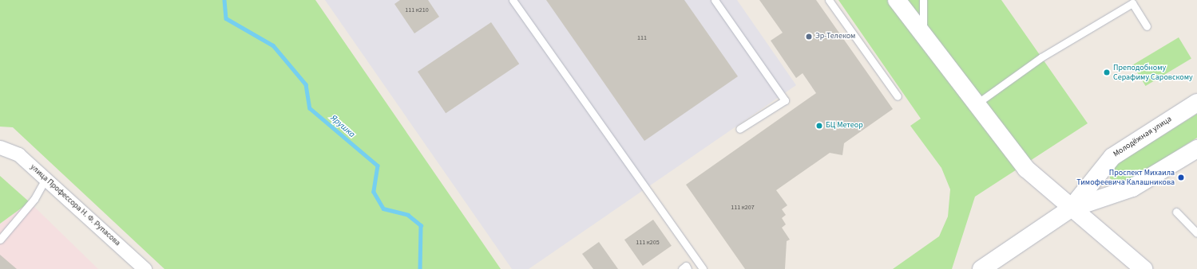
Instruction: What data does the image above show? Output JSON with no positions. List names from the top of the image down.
{
  "streets": {
    "main road": ["Молодёжная улица"],
    "street": ["улица Профессора Н. Ф. Рупасова"]
  },
  "water": ["Ярушка"],
  "places": [
    "Эр-Телеком",
    "Преподобному Серафиму Саровскому",
    "БЦ Метеор",
    "Проспект Михаила Тимофеевича Калашникова"
  ],
  "house_numbers": [
    "111 к210",
    "111",
    "111 к207",
    "111 к205"
  ]
}
